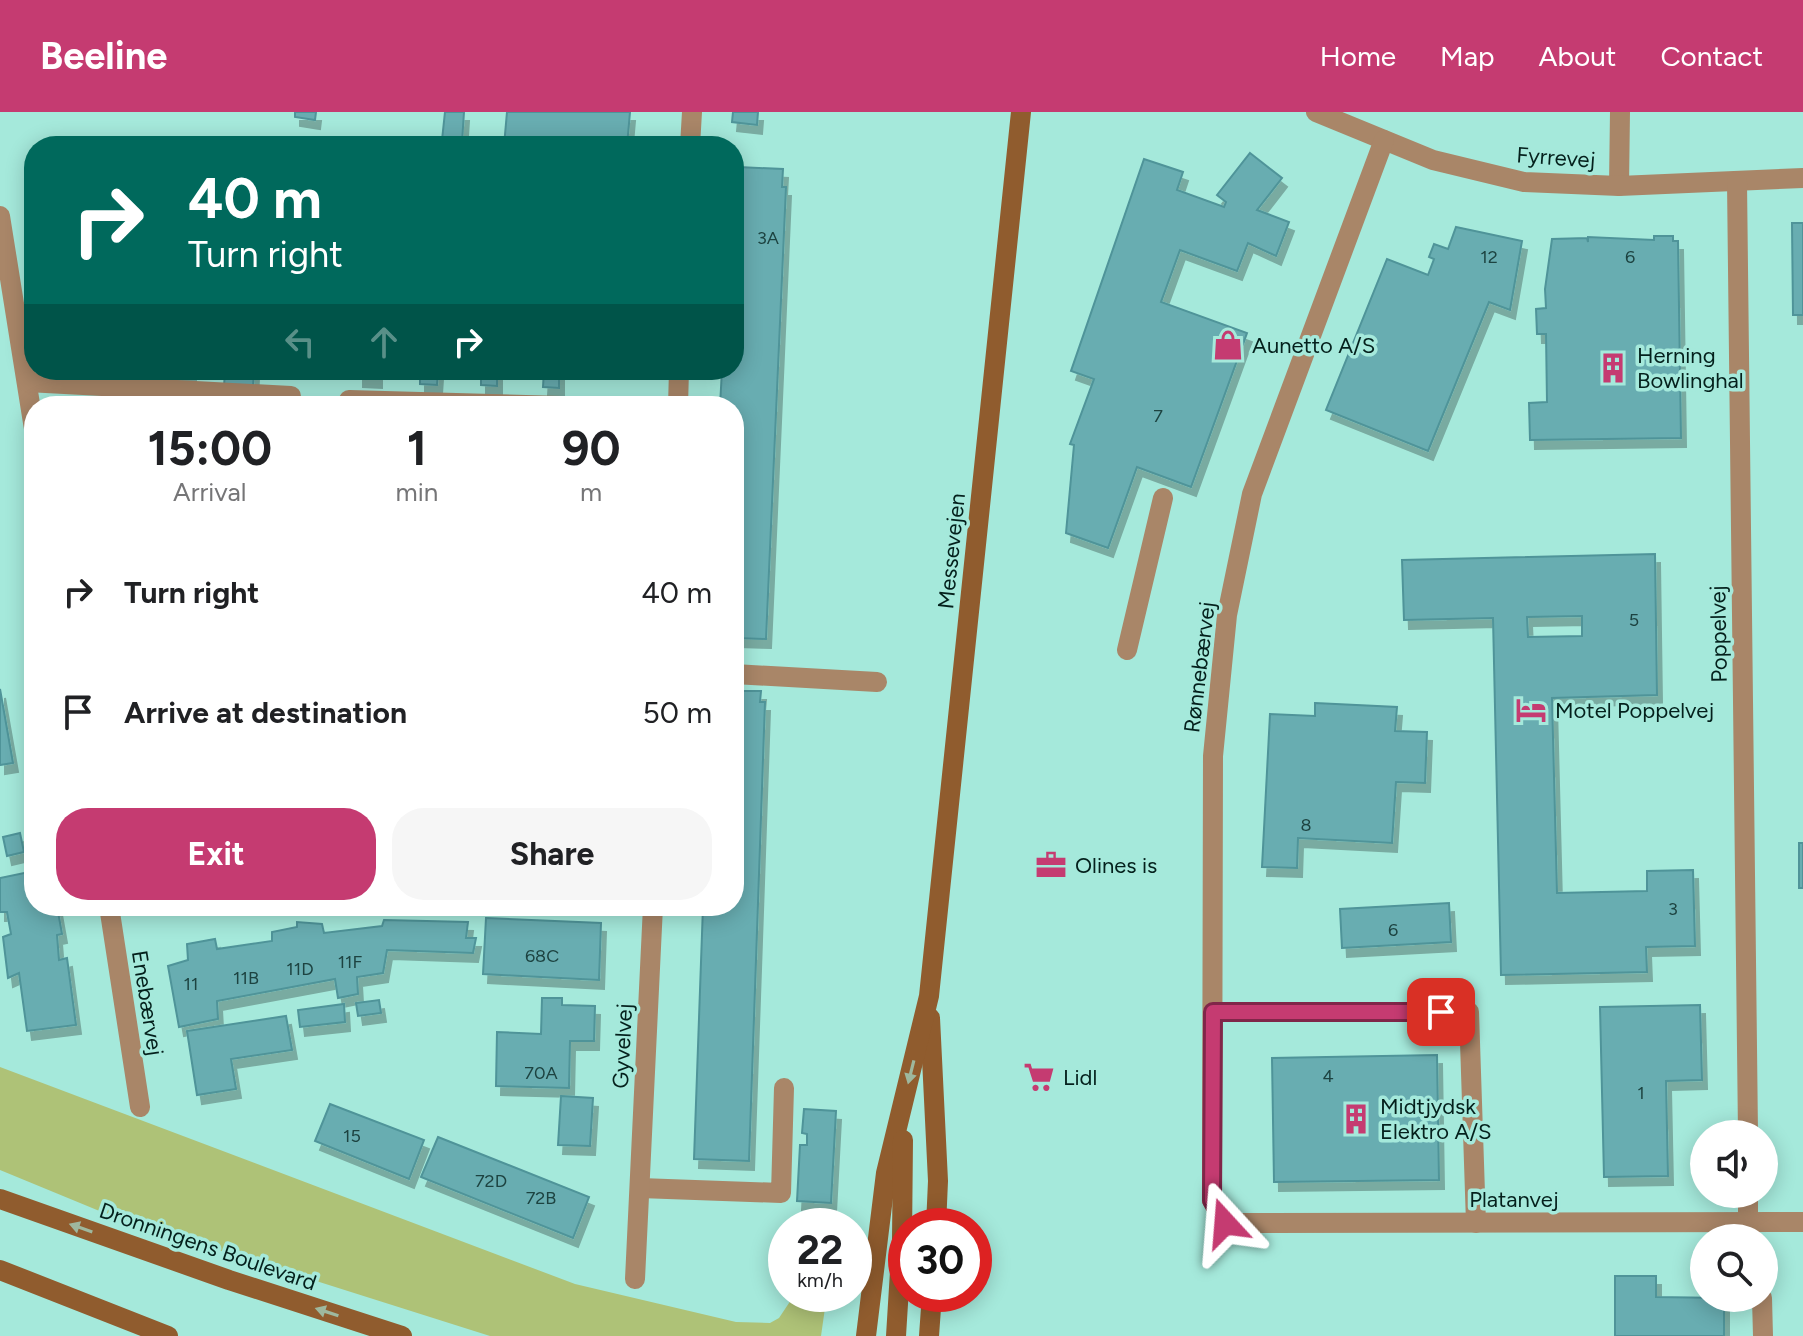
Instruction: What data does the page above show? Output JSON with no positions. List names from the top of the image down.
{
  "streets": {
    "main road": ["Messevejen", "Dronningens Boulevard"],
    "street": [
      "Fyrrevej",
      "Poppelvej",
      "Rønnebærvej",
      "Enebærvej",
      "Gyvelvej",
      "Platanvej"
    ]
  },
  "crossings": [
    ["Fyrrevej", "Poppelvej"],
    ["Fyrrevej", "Rønnebærvej"],
    ["Rønnebærvej", "Platanvej"]
  ],
  "places": {
    "shop": ["Aunetto A/S"],
    "building": ["Herning Bowlinghal", "Midtjydsk Elektro A/S"],
    "hotel": ["Motel Poppelvej"],
    "office": ["Olines is"],
    "supermarket": ["Lidl"]
  },
  "house_numbers": [
    "3A",
    "12",
    "6",
    "7",
    "5",
    "8",
    "3",
    "6",
    "68C",
    "11F",
    "11D",
    "11B",
    "11",
    "70A",
    "4",
    "1",
    "15",
    "72D",
    "72B"
  ],
  "page": {
    "header": "Beeline",
    "nav": [
      "Home",
      "Map",
      "About",
      "Contact"
    ],
    "turn": ["40 m", "Turn right"],
    "eta": [
      "15:00",
      "Arrival",
      "1",
      "min",
      "90",
      "m"
    ],
    "list": [
      {
        "name": "Turn right",
        "value": "40 m"
      },
      {
        "name": "Arrive at destination",
        "value": "50 m"
      }
    ],
    "buttons": ["Exit", "Share"],
    "speed": "22 km/h",
    "limit": "30"
  }
}
